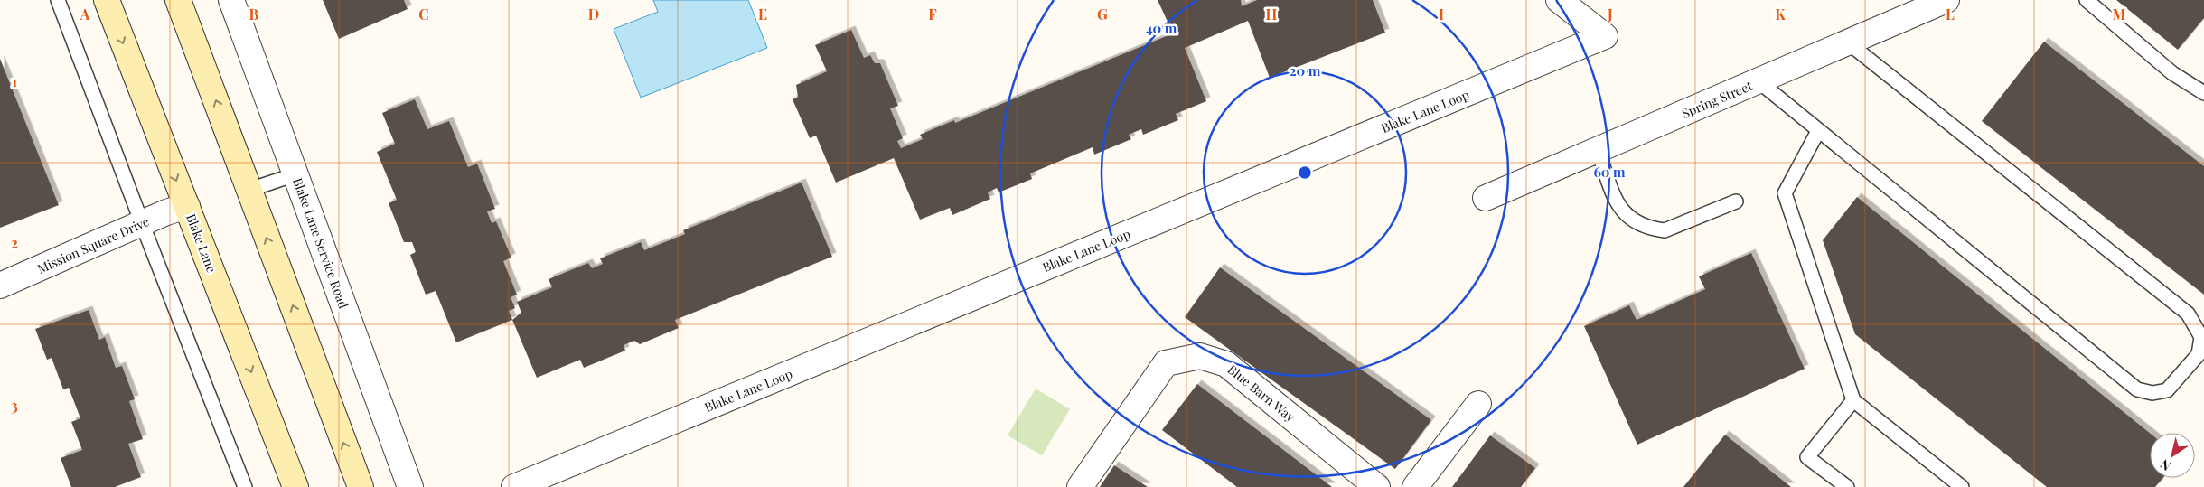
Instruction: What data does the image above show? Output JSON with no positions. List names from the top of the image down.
{
  "streets": {
    "main road": ["Blake Lane"],
    "street": [
      "Spring Street",
      "Blake Lane Loop",
      "Blake Lane Service Road",
      "Mission Square Drive",
      "Blue Barn Way"
    ]
  },
  "crossings": [
    ["Blake Lane", "Mission Square Drive"]
  ],
  "north": "bottom left",
  "grid": {
    "columns": [
      "A",
      "B",
      "C",
      "D",
      "E",
      "F",
      "G",
      "H",
      "I",
      "J",
      "K",
      "L",
      "M"
    ],
    "rows": ["1", "2", "3"]
  },
  "rings": ["40 m", "20 m", "60 m"]
}
